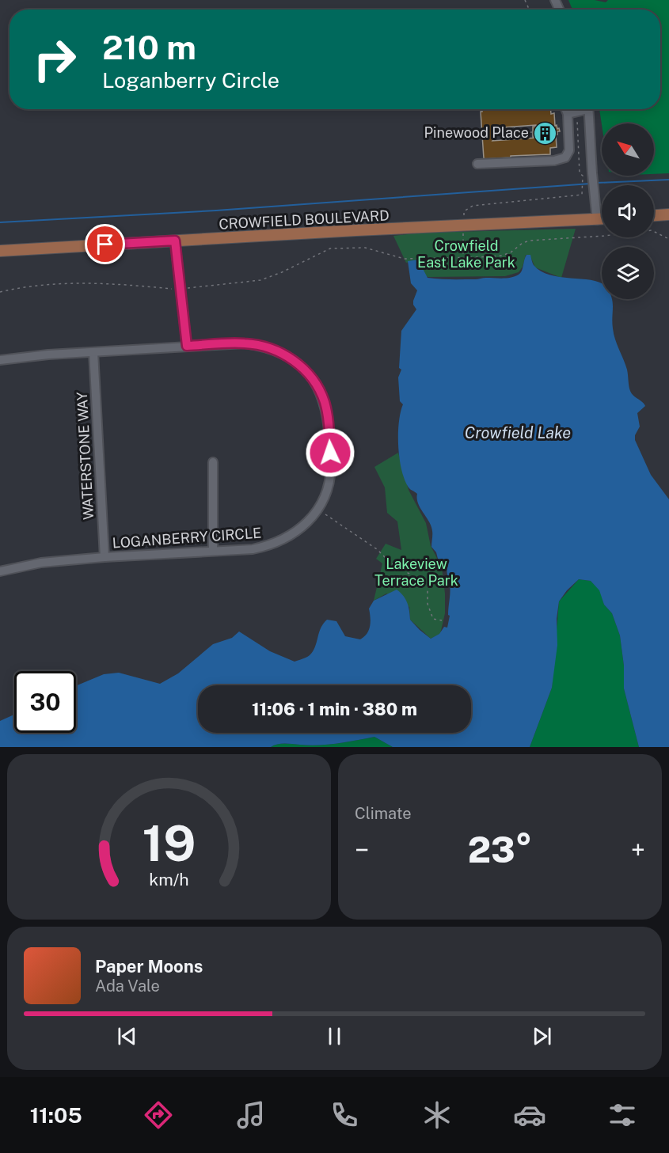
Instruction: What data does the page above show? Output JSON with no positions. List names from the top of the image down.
{
  "streets": {
    "main road": ["CROWFIELD BOULEVARD"],
    "street": ["WATERSTONE WAY", "LOGANBERRY CIRCLE"]
  },
  "crossings": [
    ["WATERSTONE WAY", "LOGANBERRY CIRCLE"]
  ],
  "water": ["Crowfield Lake"],
  "parks": ["Crowfield East Lake Park", "Lakeview Terrace Park"],
  "places": {
    "building": ["Pinewood Place"]
  },
  "north": "top left",
  "page": {
    "turn": ["210 m", "Loganberry Circle"],
    "limit": "30",
    "trip": "11:06 · 1 min · 380 m",
    "tile": "Climate",
    "heat": ["−", "23°", "+"],
    "song": ["Paper Moons", "Ada Vale"],
    "tabs": "11:05",
    "gauge": ["19", "km/h"]
  }
}
